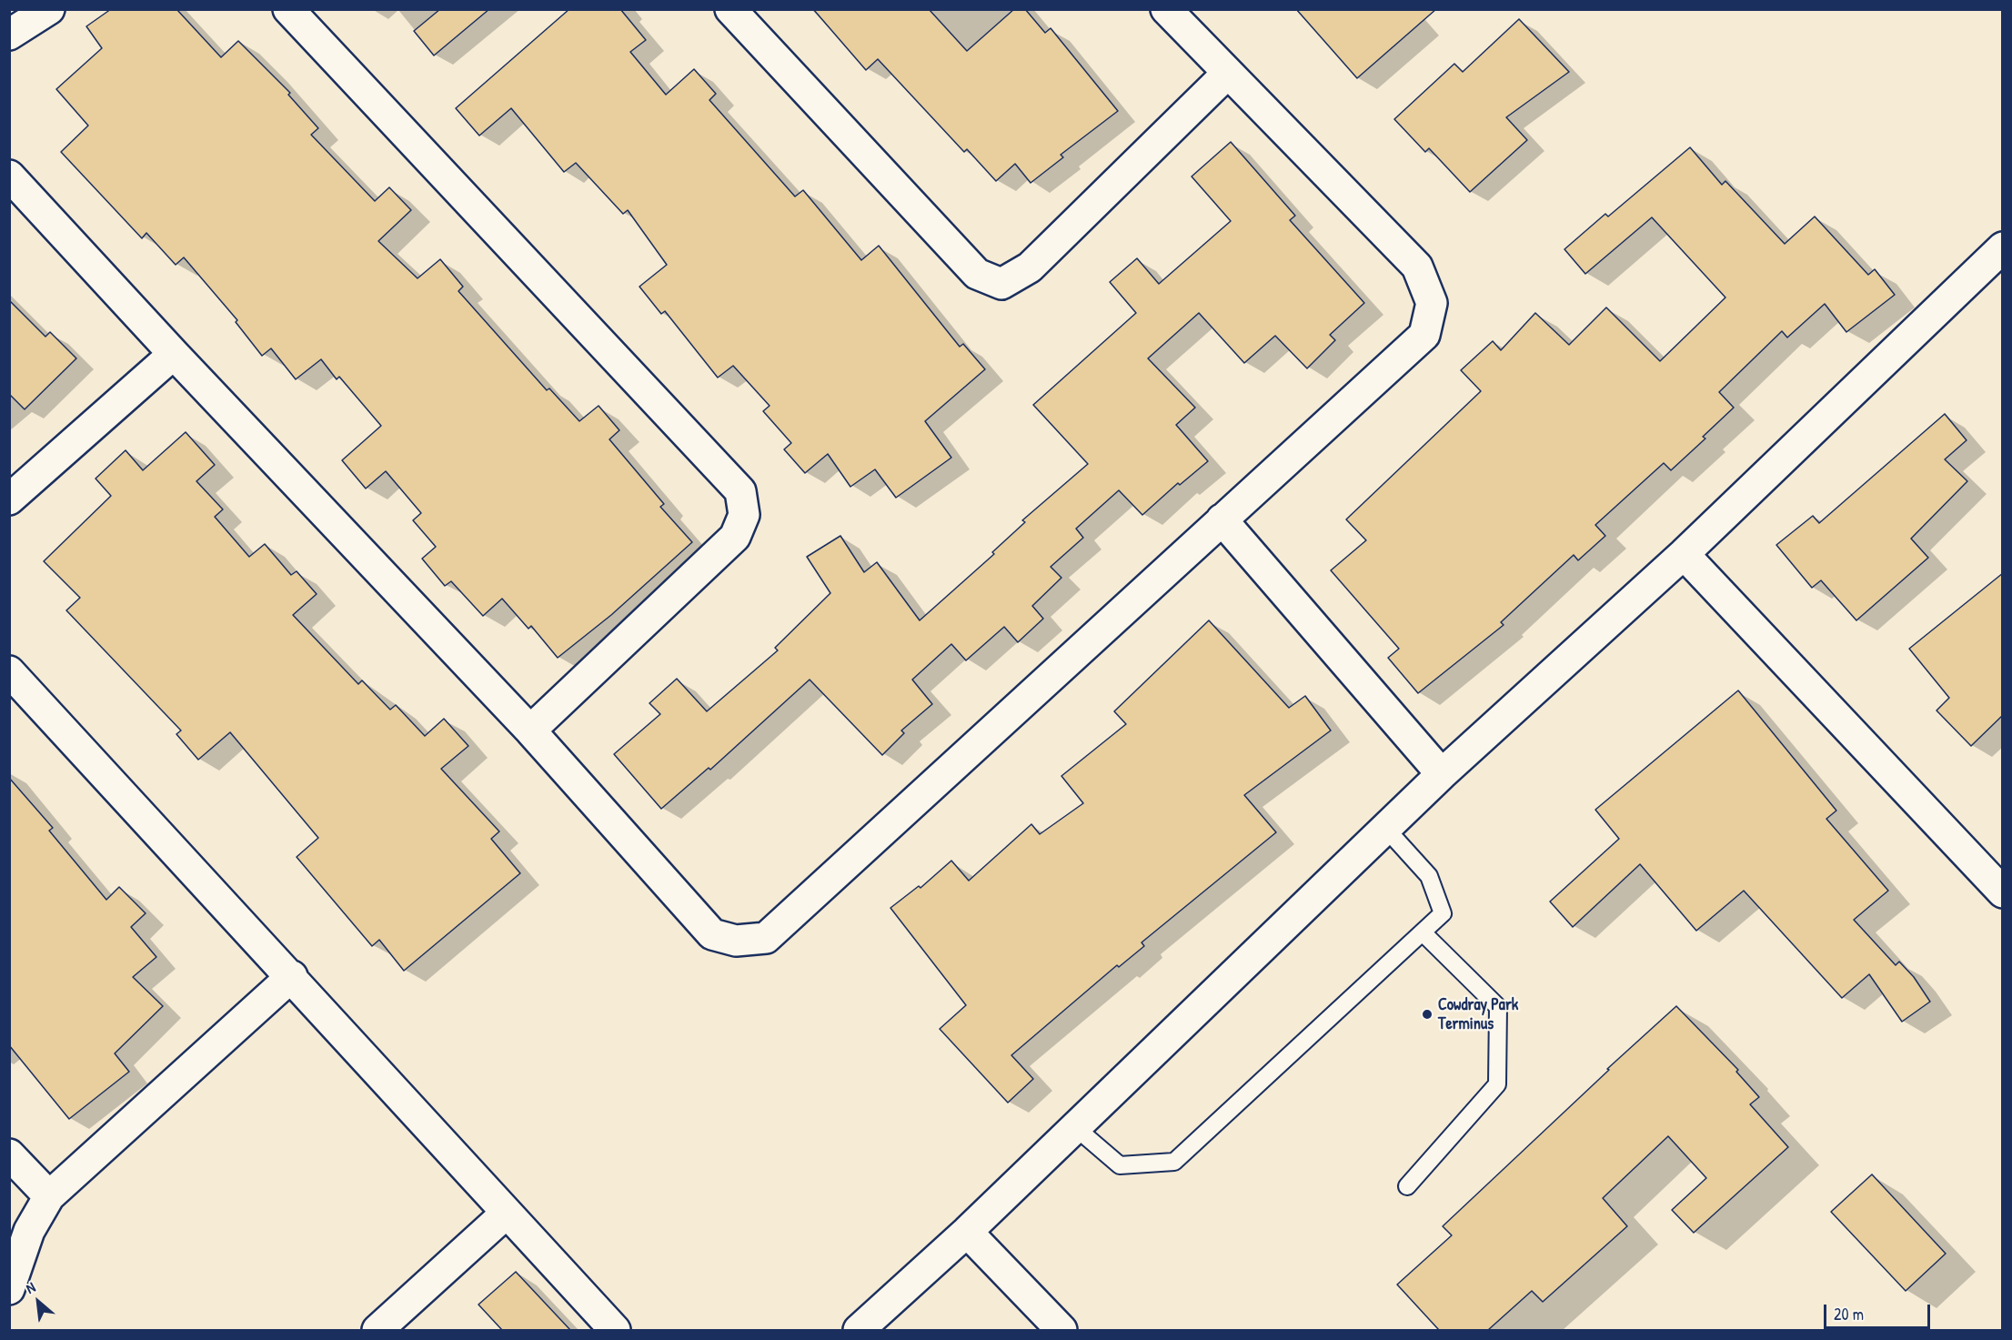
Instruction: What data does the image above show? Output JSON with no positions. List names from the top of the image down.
{
  "places": ["Cowdray Park Terminus"],
  "scale_bar": "20 m",
  "north": "top left"
}
